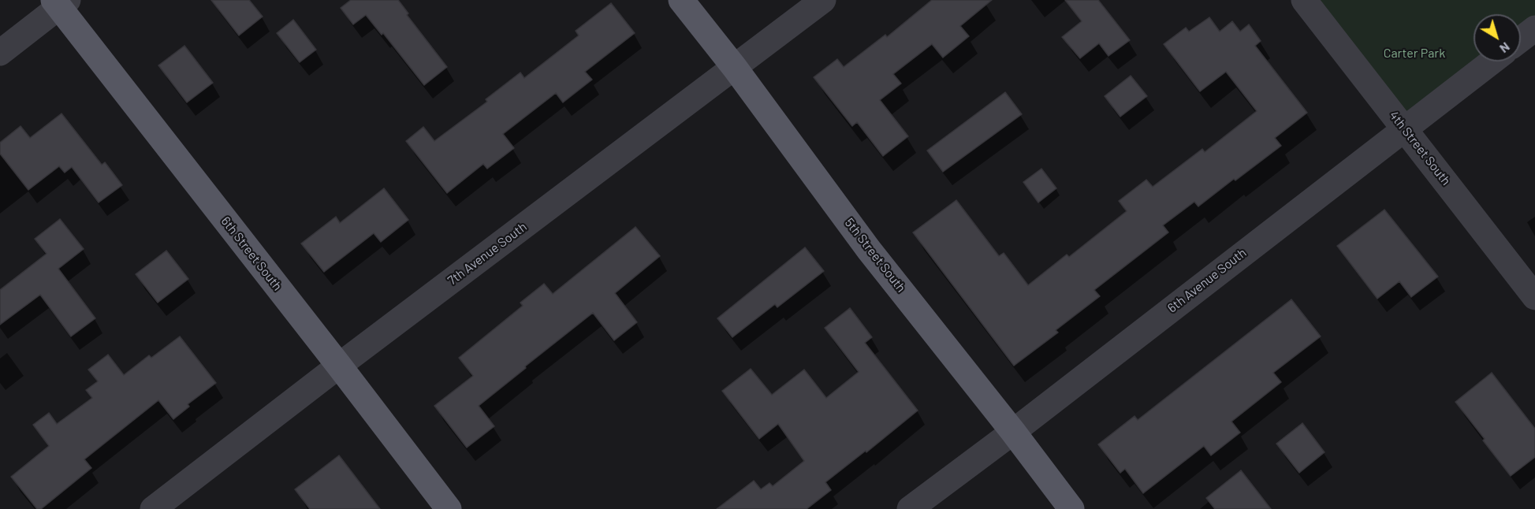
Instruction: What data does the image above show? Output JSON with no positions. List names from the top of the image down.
{
  "streets": {
    "main road": ["6th Street South", "5th Street South"],
    "street": ["4th Street South", "7th Avenue South", "6th Avenue South"]
  },
  "crossings": [
    ["4th Street South", "6th Avenue South"],
    ["6th Street South", "7th Avenue South"],
    ["7th Avenue South", "5th Street South"],
    ["5th Street South", "6th Avenue South"]
  ],
  "parks": ["Carter Park"],
  "north": "bottom right"
}
